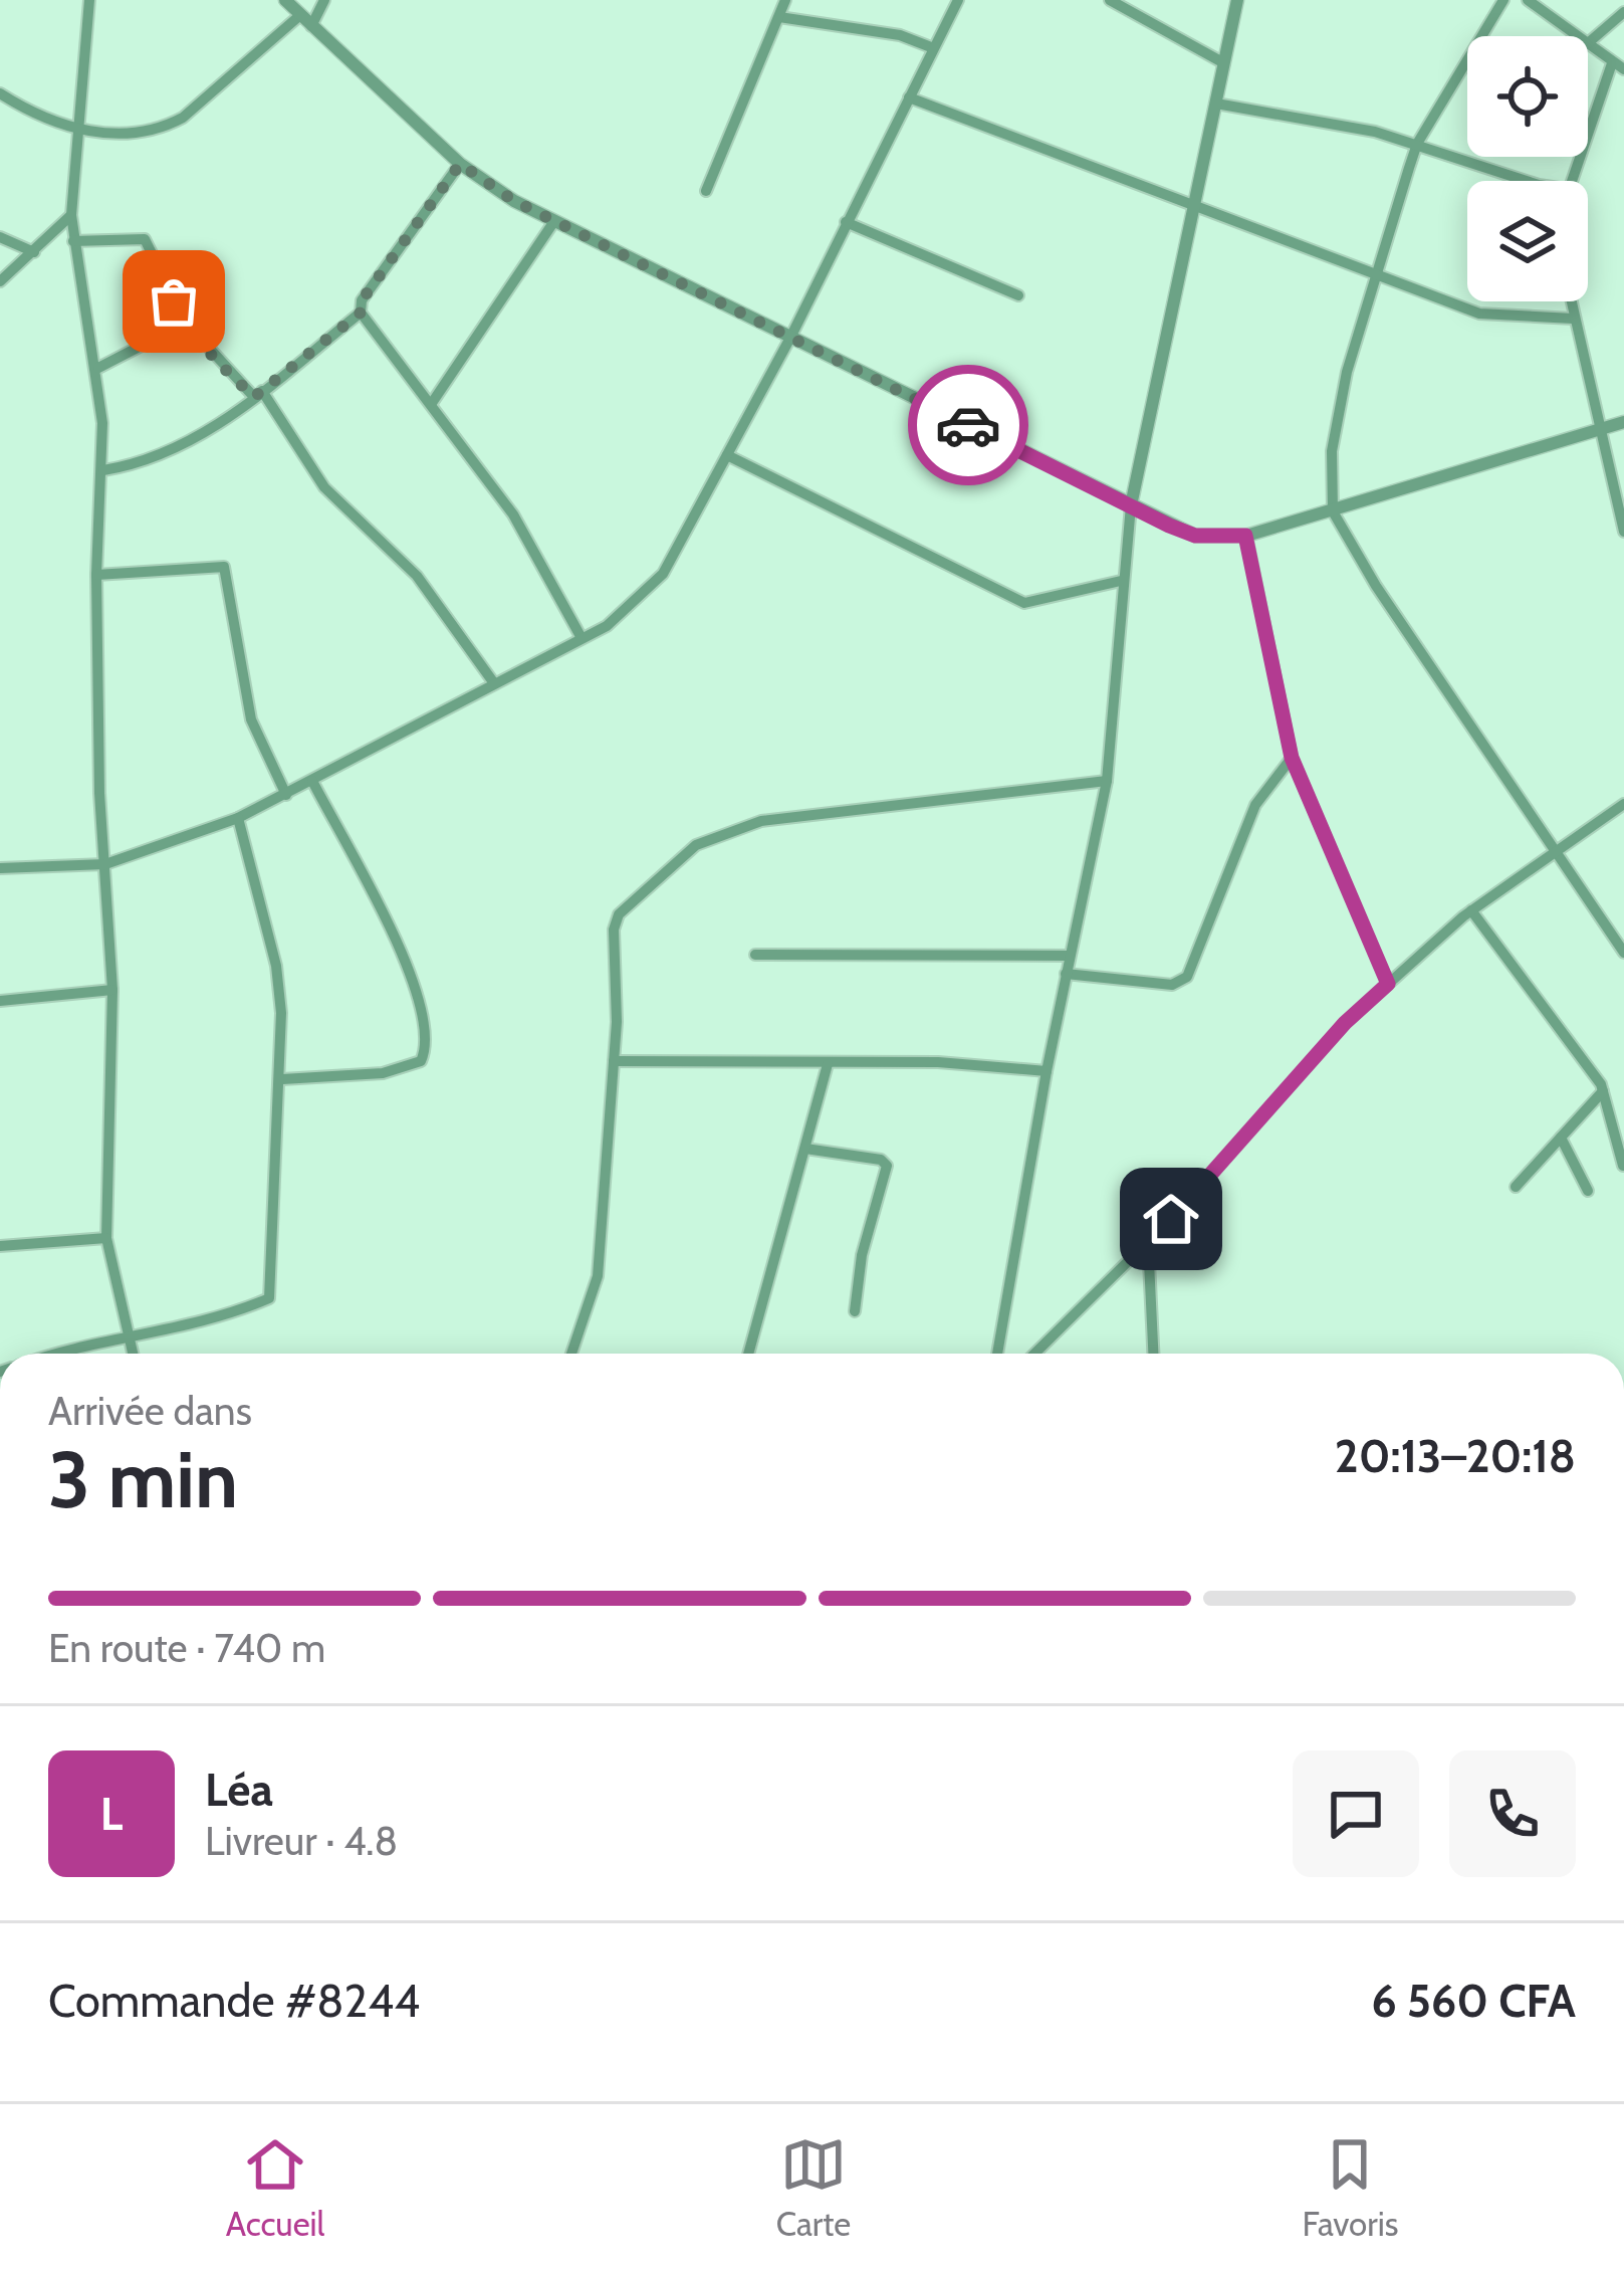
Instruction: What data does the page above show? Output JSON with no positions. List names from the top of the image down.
{
  "page": {
    "heading": ["3 min", "Arrivée dans", "20:13–20:18"],
    "panel": [
      "Léa",
      "Livreur · 4.8",
      "Commande #8244",
      "6 560 CFA"
    ],
    "bar": "En route · 740 m",
    "round": "L",
    "tabs": ["Accueil", "Carte", "Favoris"]
  }
}
